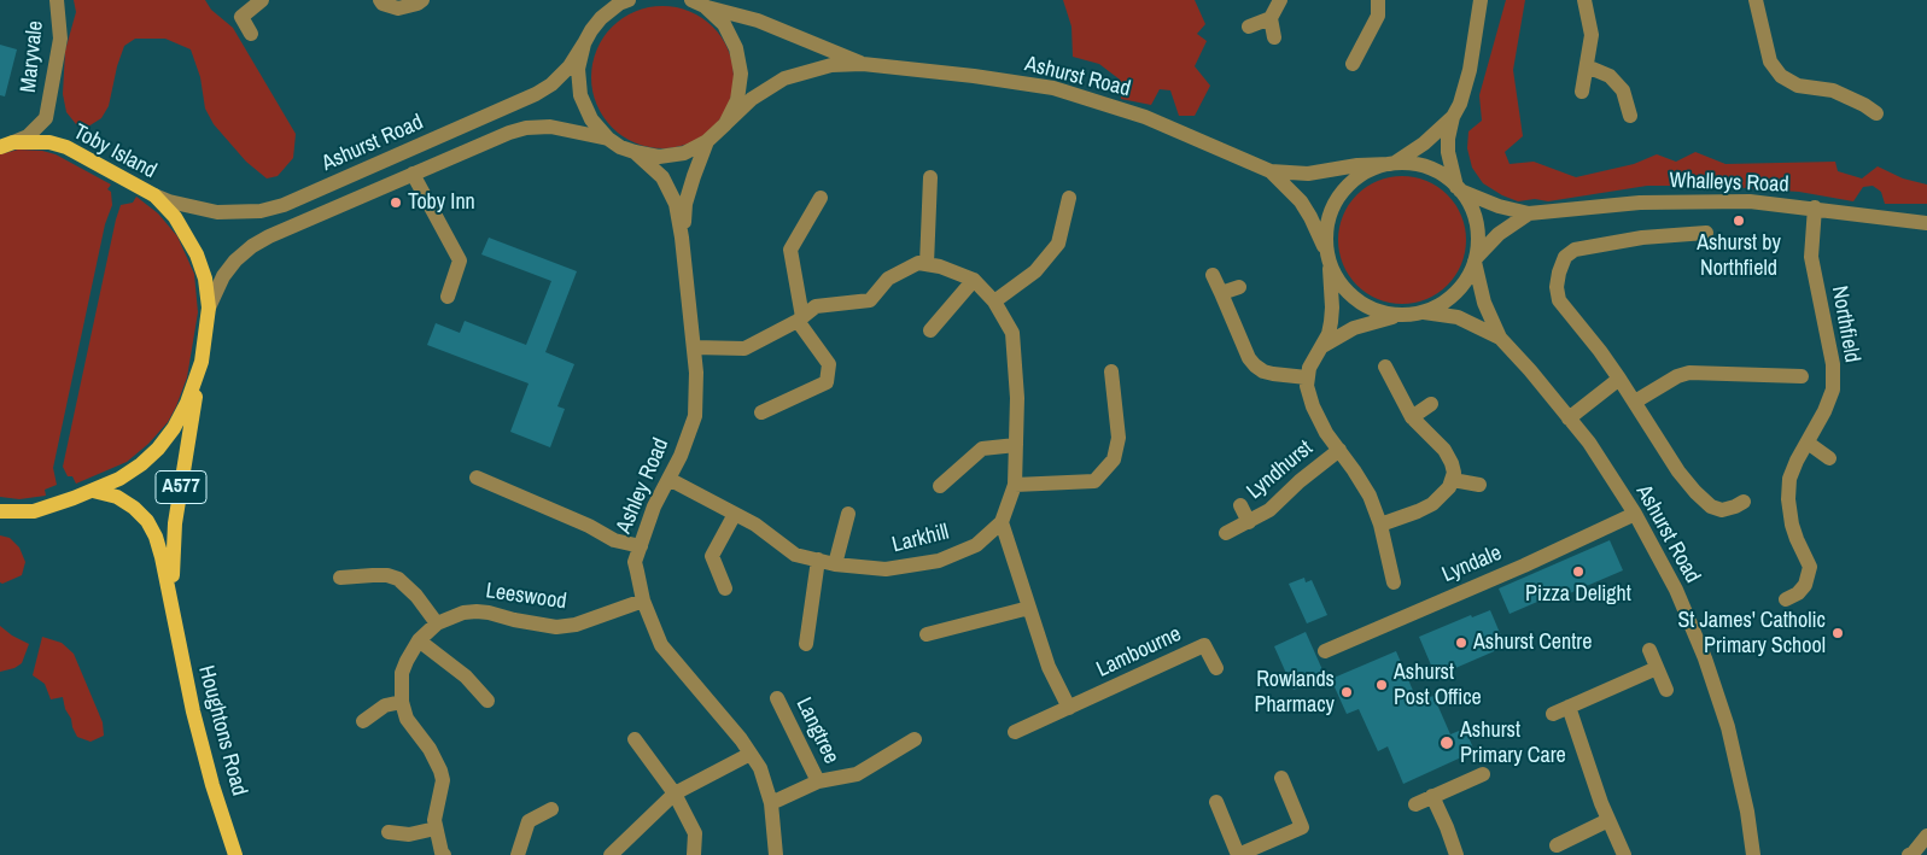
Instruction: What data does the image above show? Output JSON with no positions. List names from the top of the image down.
{
  "streets": {
    "main road": ["Toby Island", "A577", "Houghtons Road"],
    "street": [
      "Maryvale",
      "Ashurst Road",
      "Whalleys Road",
      "Northfield",
      "Lyndhurst",
      "Ashley Road",
      "Larkhill",
      "Lyndale",
      "Leeswood",
      "Lambourne",
      "Langtree"
    ]
  },
  "crossings": [
    ["Maryvale", "Toby Island"],
    ["Ashurst Road", "Toby Island"],
    ["Ashurst Road", "Whalleys Road"],
    ["Ashurst Road", "Ashley Road"],
    ["Ashurst Road", "Lyndale"],
    ["Toby Island", "Houghtons Road"],
    ["Whalleys Road", "Northfield"],
    ["Ashley Road", "Larkhill"],
    ["Ashley Road", "Leeswood"]
  ],
  "places": [
    "Toby Inn",
    "Ashurst by Northfield",
    "Pizza Delight",
    "St James' Catholic Primary School",
    "Ashurst Centre",
    "Ashurst Post Office",
    "Rowlands Pharmacy",
    "Ashurst Primary Care"
  ]
}
